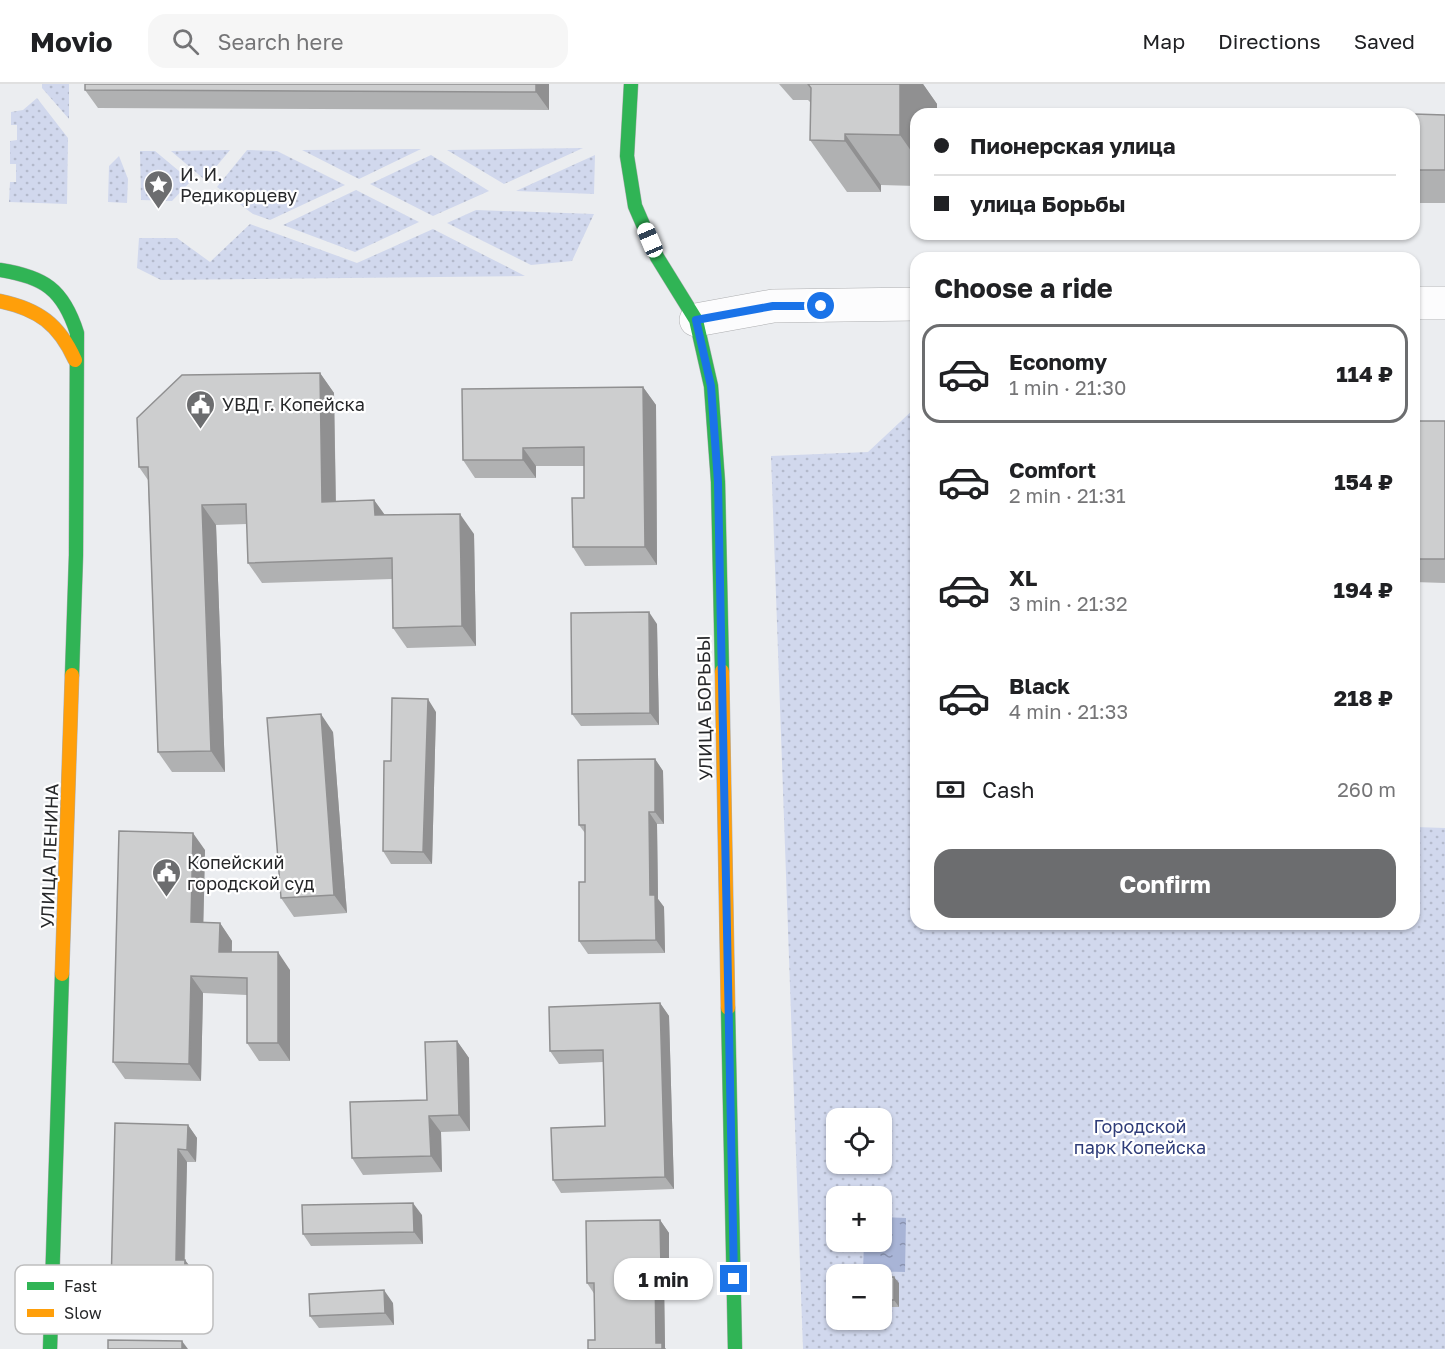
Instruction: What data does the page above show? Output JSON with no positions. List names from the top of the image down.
{
  "streets": {
    "street": ["УЛИЦА БОРЬБЫ", "УЛИЦА ЛЕНИНА"]
  },
  "parks": ["Городской парк Копейска"],
  "places": {
    "place": ["И. И. Редикорцеву"],
    "public building": ["УВД г. Копейска", "Копейский городской суд"]
  },
  "legend": ["Fast", "Slow"],
  "page": {
    "header": "Movio",
    "search": "Search here",
    "nav": ["Map", "Directions", "Saved"],
    "banner": ["Пионерская улица", "улица Борьбы"],
    "heading": "Choose a ride",
    "list": [
      {
        "name": "Economy",
        "note": "1 min · 21:30",
        "value": "114 ₽"
      },
      {
        "name": "Comfort",
        "note": "2 min · 21:31",
        "value": "154 ₽"
      },
      {
        "name": "XL",
        "note": "3 min · 21:32",
        "value": "194 ₽"
      },
      {
        "name": "Black",
        "note": "4 min · 21:33",
        "value": "218 ₽"
      }
    ],
    "pay": ["Cash", "260 m"],
    "buttons": "Confirm",
    "map_buttons": ["+", "−"],
    "bubble": "1 min"
  }
}
